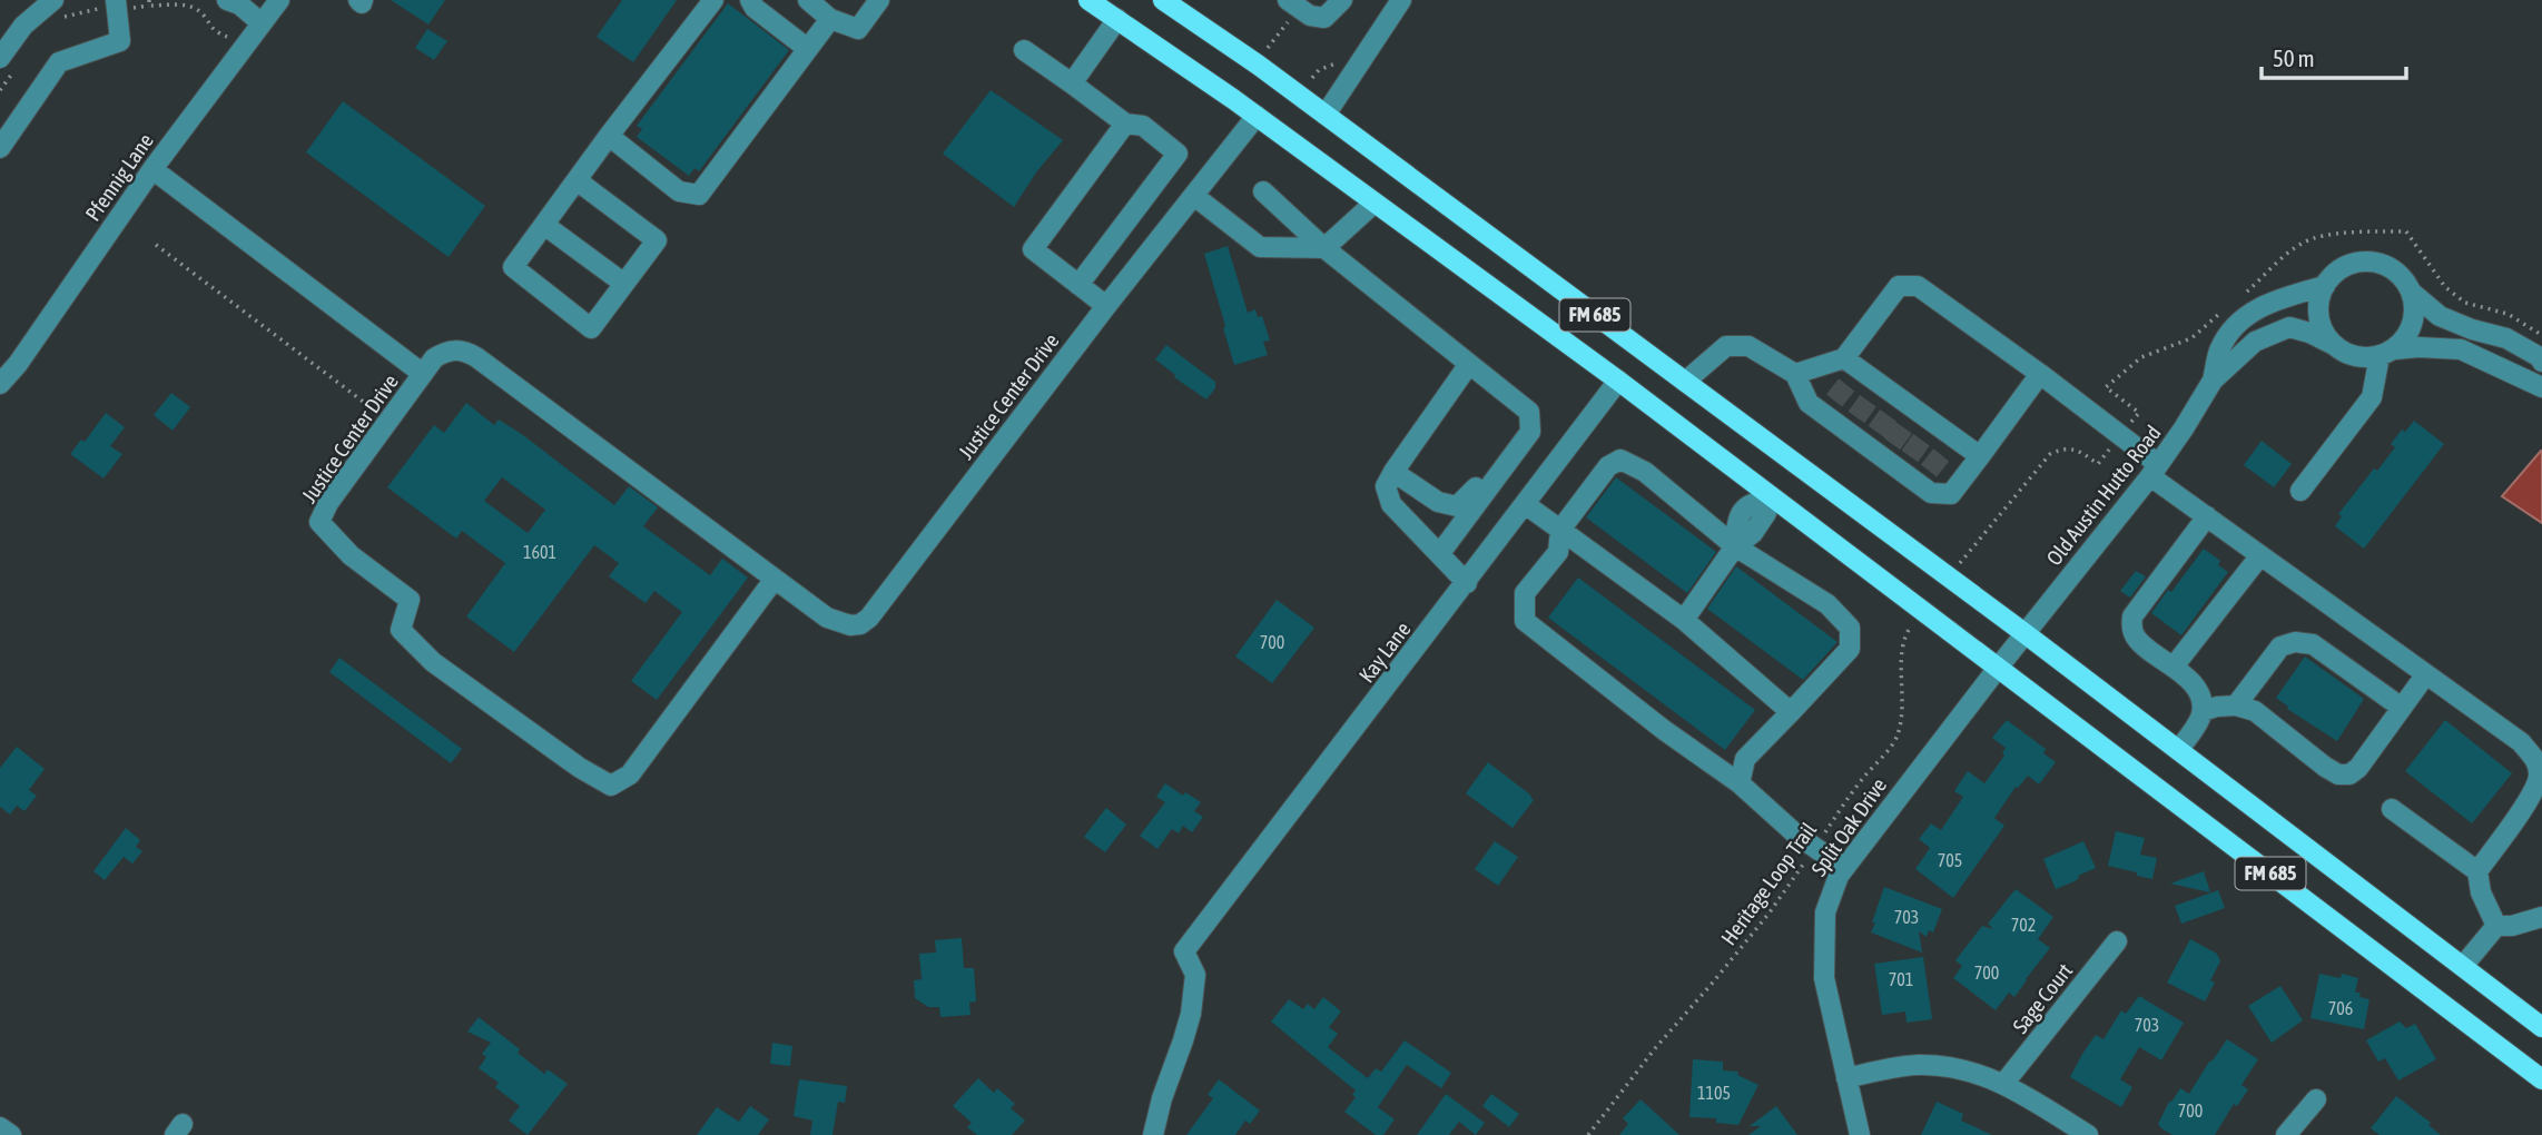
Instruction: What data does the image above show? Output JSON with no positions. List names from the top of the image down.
{
  "streets": {
    "main road": ["FM 685"],
    "street": [
      "Pfennig Lane",
      "Justice Center Drive",
      "Old Austin Hutto Road",
      "Kay Lane",
      "Split Oak Drive",
      "Sage Court"
    ],
    "path": ["Heritage Loop Trail"]
  },
  "crossings": [
    ["FM 685", "Justice Center Drive"],
    ["FM 685", "Old Austin Hutto Road"],
    ["FM 685", "Kay Lane"],
    ["FM 685", "Split Oak Drive"],
    ["Old Austin Hutto Road", "Split Oak Drive"]
  ],
  "house_numbers": [
    "1601",
    "700",
    "705",
    "703",
    "702",
    "700",
    "701",
    "706",
    "703",
    "1105",
    "700"
  ],
  "scale_bar": "50 m"
}
